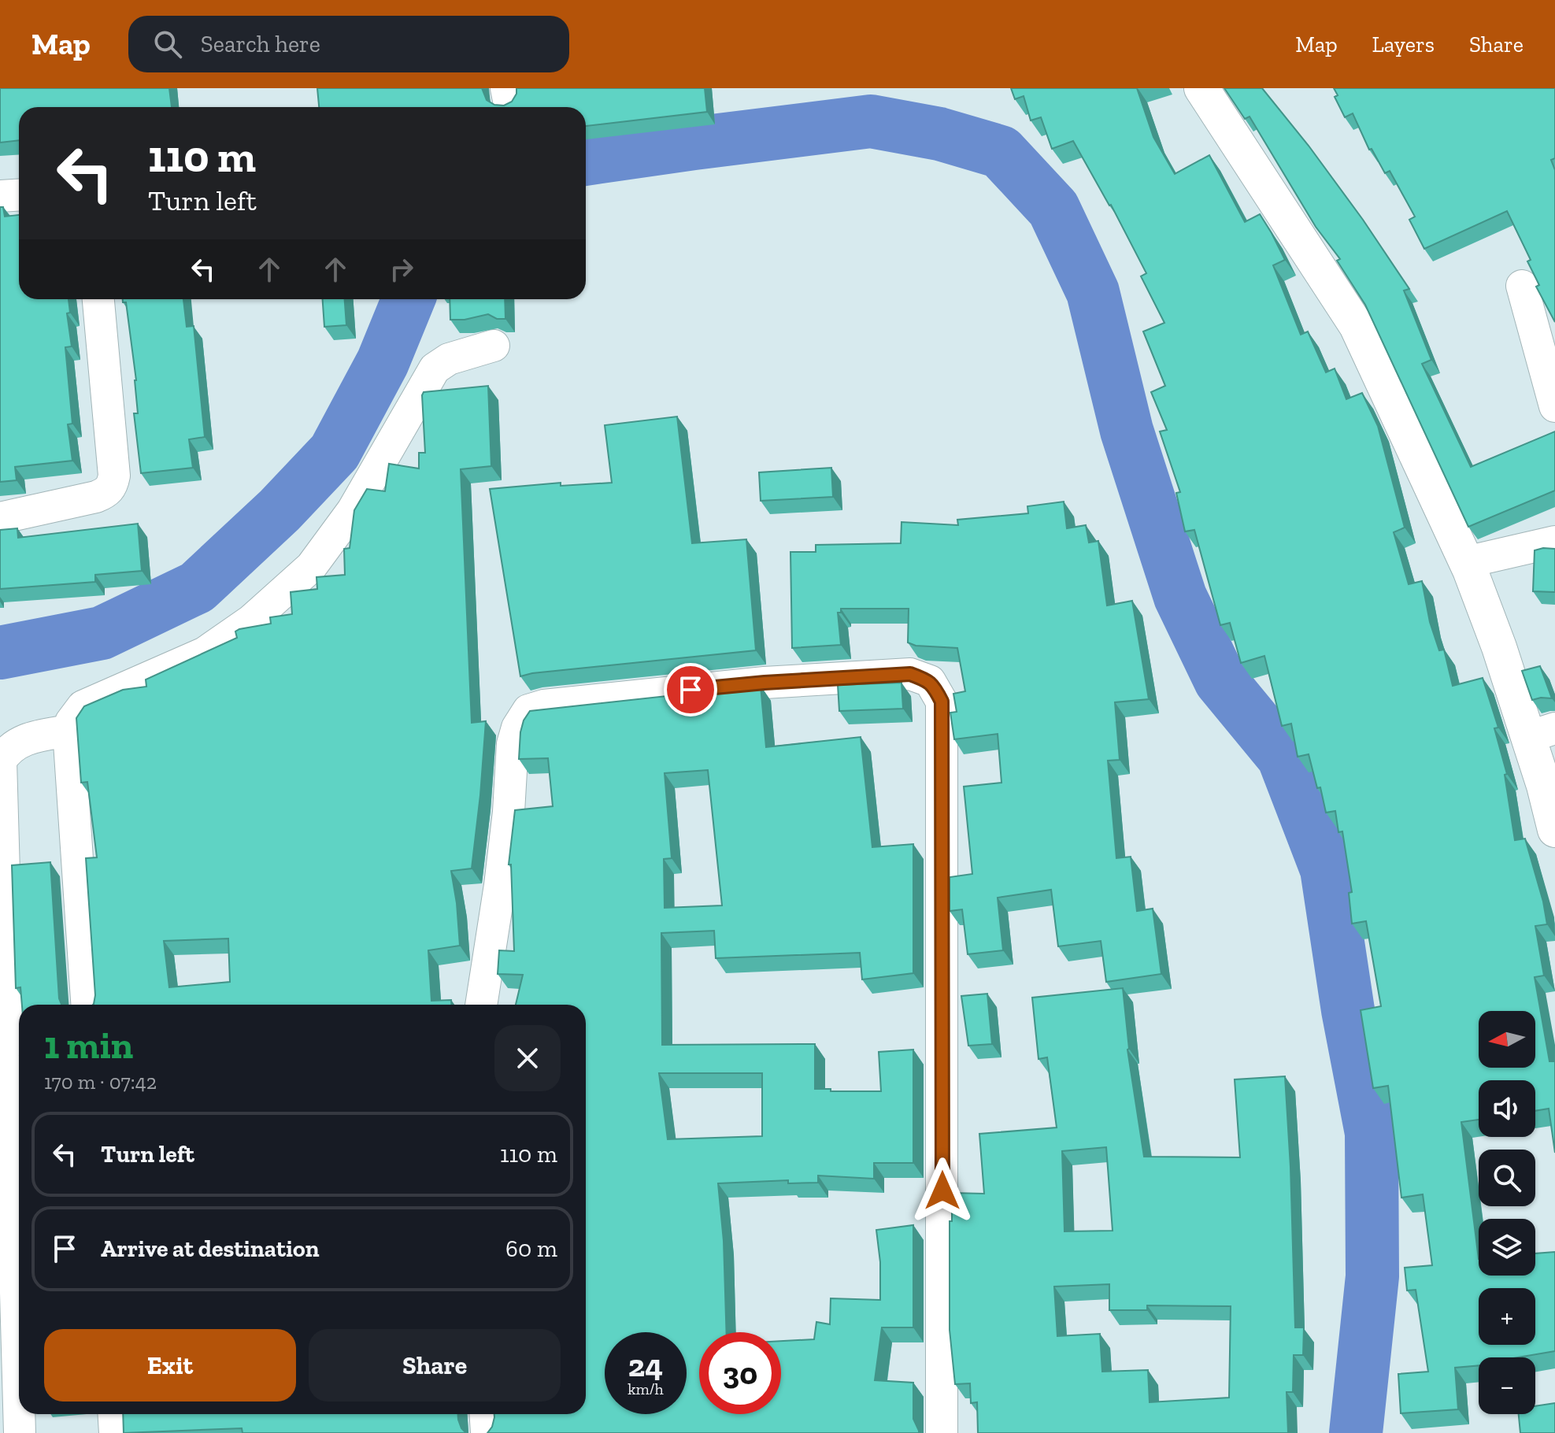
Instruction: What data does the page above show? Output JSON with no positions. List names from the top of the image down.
{
  "north": "left",
  "page": {
    "header": "Map",
    "search": "Search here",
    "nav": ["Map", "Layers", "Share"],
    "turn": ["110 m", "Turn left"],
    "heading": ["1 min", "170 m · 07:42"],
    "map_buttons": ["+", "−"],
    "list": [
      {
        "name": "Turn left",
        "value": "110 m"
      },
      {
        "name": "Arrive at destination",
        "value": "60 m"
      }
    ],
    "buttons": ["Exit", "Share"],
    "speed": "24 km/h",
    "limit": "30"
  }
}
